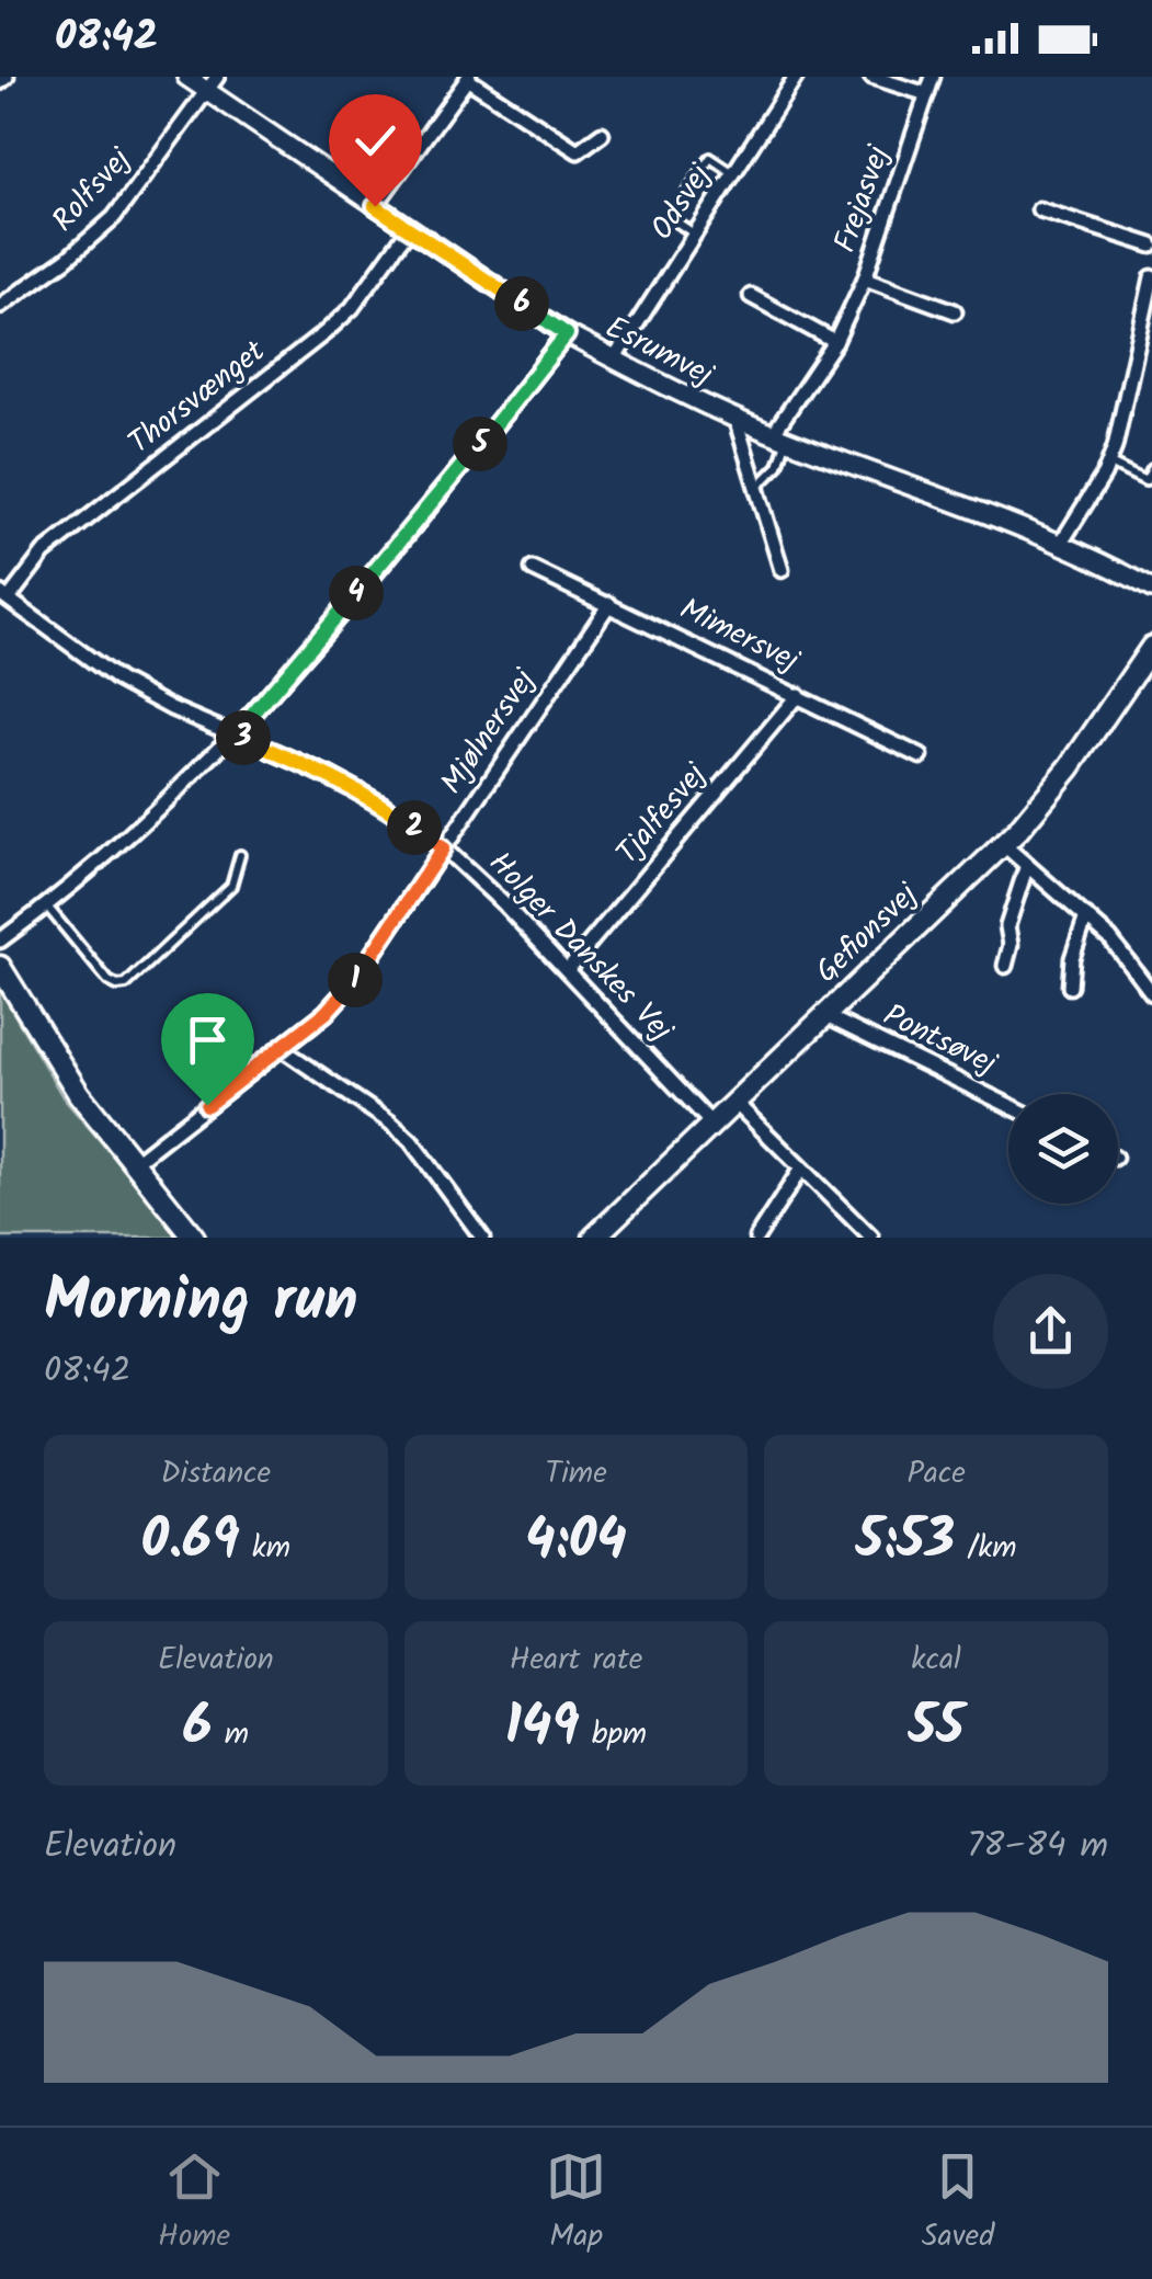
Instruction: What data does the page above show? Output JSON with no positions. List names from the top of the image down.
{
  "streets": {
    "main road": ["Gefionsvej"],
    "street": [
      "Rolfsvej",
      "Frejasvej",
      "Odsvej",
      "Esrumvej",
      "Thorsvænget",
      "Mimersvej",
      "Mjølnersvej",
      "Tjalfesvej",
      "Holger Danskes Vej",
      "Pontsøvej"
    ]
  },
  "crossings": [
    ["Rolfsvej", "Esrumvej"],
    ["Frejasvej", "Esrumvej"],
    ["Odsvej", "Esrumvej"],
    ["Esrumvej", "Thorsvænget"],
    ["Thorsvænget", "Holger Danskes Vej"],
    ["Mimersvej", "Mjølnersvej"],
    ["Mimersvej", "Tjalfesvej"],
    ["Mjølnersvej", "Holger Danskes Vej"],
    ["Tjalfesvej", "Holger Danskes Vej"],
    ["Gefionsvej", "Holger Danskes Vej"],
    ["Gefionsvej", "Pontsøvej"]
  ],
  "page": {
    "status": "08:42",
    "pins": [
      "6",
      "5",
      "4",
      "3",
      "2",
      "1"
    ],
    "heading": ["Morning run", "08:42"],
    "stats": [
      ["Distance", "0.69 km"],
      ["Time", "4:04"],
      ["Pace", "5:53 /km"],
      ["Elevation", "6 m"],
      ["Heart rate", "149 bpm"],
      ["kcal", "55"]
    ],
    "chart": ["Elevation", "78–84 m"],
    "tabs": ["Home", "Map", "Saved"]
  }
}
